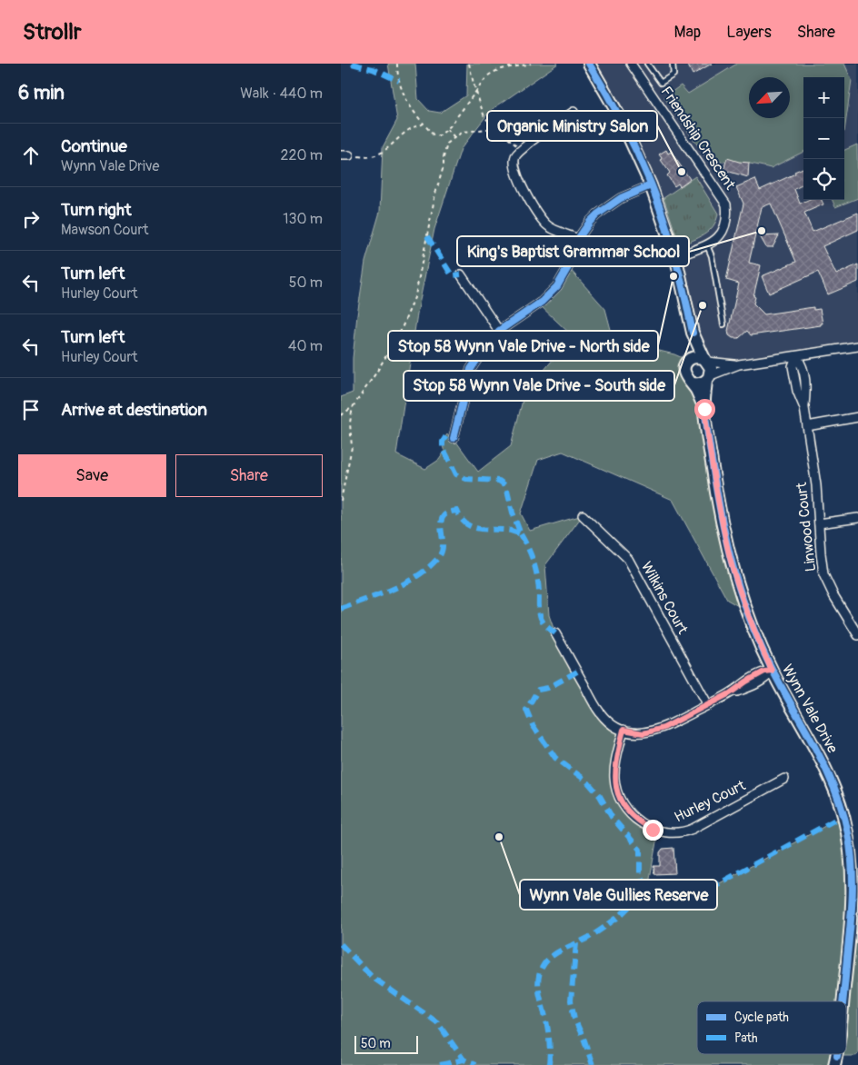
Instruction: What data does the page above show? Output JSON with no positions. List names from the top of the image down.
{
  "streets": {
    "main road": ["Wynn Vale Drive"],
    "street": [
      "Friendship Crescent",
      "Linwood Court",
      "Wilkins Court",
      "Hurley Court"
    ]
  },
  "places": [
    "Organic Ministry Salon",
    "King's Baptist Grammar School",
    "Stop 58 Wynn Vale Drive - North side",
    "Stop 58 Wynn Vale Drive - South side",
    "Wynn Vale Gullies Reserve"
  ],
  "legend": ["Cycle path", "Path"],
  "scale_bar": "50 m",
  "north": "bottom left",
  "page": {
    "header": "Strollr",
    "nav": ["Map", "Layers", "Share"],
    "heading": ["6 min", "Walk · 440 m"],
    "map_buttons": ["+", "−"],
    "list": [
      ["Continue", "Wynn Vale Drive", "220 m"],
      ["Turn right", "Mawson Court", "130 m"],
      ["Turn left", "Hurley Court", "50 m"],
      ["Turn left", "Hurley Court", "40 m"],
      "Arrive at destination"
    ],
    "buttons": ["Save", "Share"],
    "scale": "50 m"
  }
}
